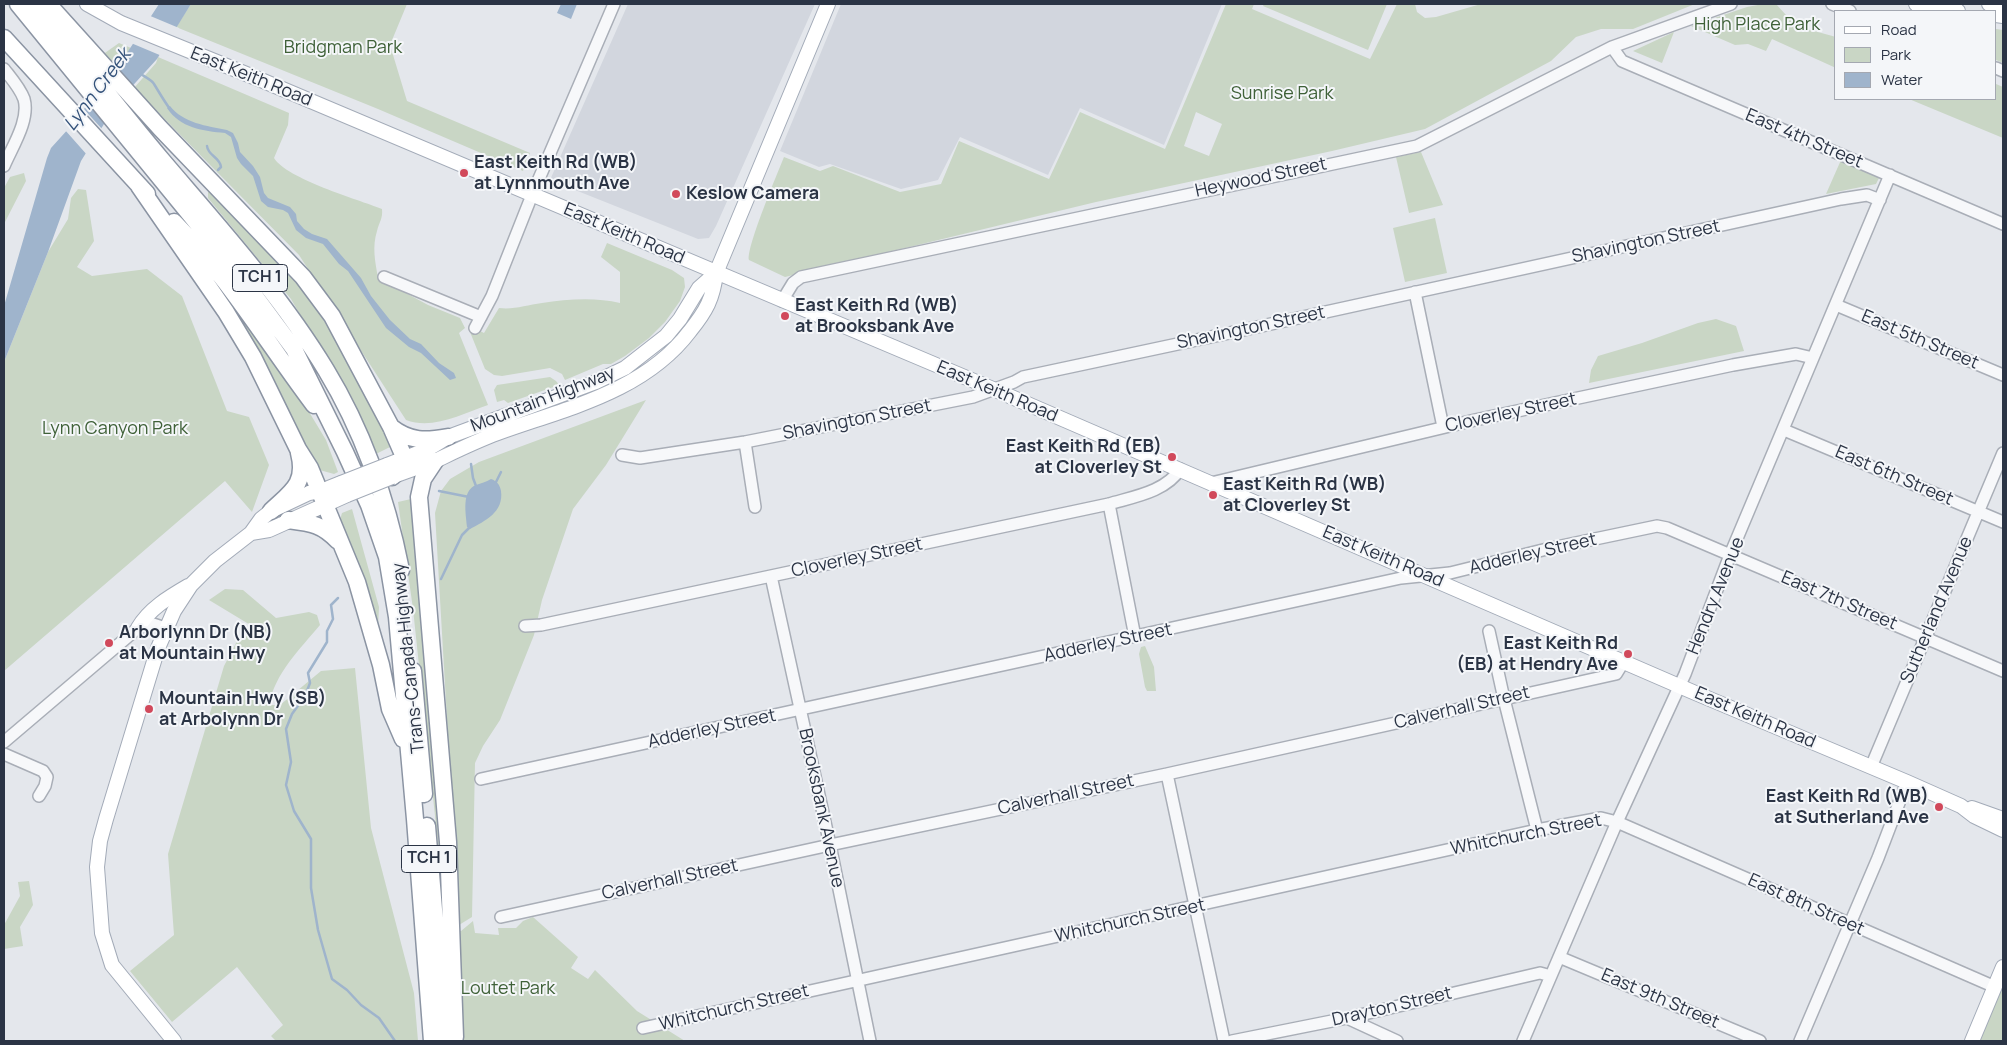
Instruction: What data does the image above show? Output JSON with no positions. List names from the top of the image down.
{
  "streets": {
    "highway": ["TCH 1", "Trans-Canada Highway"],
    "main road": ["East Keith Road", "Mountain Highway"],
    "street": [
      "East 4th Street",
      "Heywood Street",
      "Shavington Street",
      "East 5th Street",
      "Cloverley Street",
      "East 6th Street",
      "Adderley Street",
      "Hendry Avenue",
      "East 7th Street",
      "Sutherland Avenue",
      "Calverhall Street",
      "Brooksbank Avenue",
      "Whitchurch Street",
      "East 8th Street",
      "East 9th Street",
      "Drayton Street"
    ]
  },
  "crossings": [
    ["East Keith Road", "Heywood Street"],
    ["East Keith Road", "Shavington Street"],
    ["East Keith Road", "Mountain Highway"],
    ["East Keith Road", "Cloverley Street"],
    ["East Keith Road", "Adderley Street"],
    ["East Keith Road", "Hendry Avenue"],
    ["East Keith Road", "Sutherland Avenue"],
    ["East Keith Road", "Calverhall Street"],
    ["East 4th Street", "Heywood Street"],
    ["East 4th Street", "Hendry Avenue"],
    ["Shavington Street", "Hendry Avenue"],
    ["TCH 1", "Trans-Canada Highway"],
    ["East 5th Street", "Hendry Avenue"],
    ["Cloverley Street", "Hendry Avenue"],
    ["Cloverley Street", "Brooksbank Avenue"],
    ["East 6th Street", "Hendry Avenue"],
    ["East 6th Street", "Sutherland Avenue"],
    ["Adderley Street", "Hendry Avenue"],
    ["Adderley Street", "East 7th Street"],
    ["Adderley Street", "Brooksbank Avenue"],
    ["Hendry Avenue", "East 7th Street"],
    ["Hendry Avenue", "Whitchurch Street"],
    ["Hendry Avenue", "East 8th Street"],
    ["Hendry Avenue", "East 9th Street"],
    ["Hendry Avenue", "Drayton Street"],
    ["East 7th Street", "Sutherland Avenue"],
    ["Calverhall Street", "Brooksbank Avenue"],
    ["Brooksbank Avenue", "Whitchurch Street"],
    ["Whitchurch Street", "East 8th Street"]
  ],
  "water": ["Lynn Creek"],
  "parks": [
    "High Place Park",
    "Bridgman Park",
    "Sunrise Park",
    "Lynn Canyon Park",
    "Loutet Park"
  ],
  "places": [
    "East Keith Rd (WB) at Lynnmouth Ave",
    "Keslow Camera",
    "East Keith Rd (WB) at Brooksbank Ave",
    "East Keith Rd (EB) at Cloverley St",
    "East Keith Rd (WB) at Cloverley St",
    "Arborlynn Dr (NB) at Mountain Hwy",
    "East Keith Rd (EB) at Hendry Ave",
    "Mountain Hwy (SB) at Arbolynn Dr",
    "East Keith Rd (WB) at Sutherland Ave"
  ],
  "legend": ["Road", "Park", "Water"]
}
